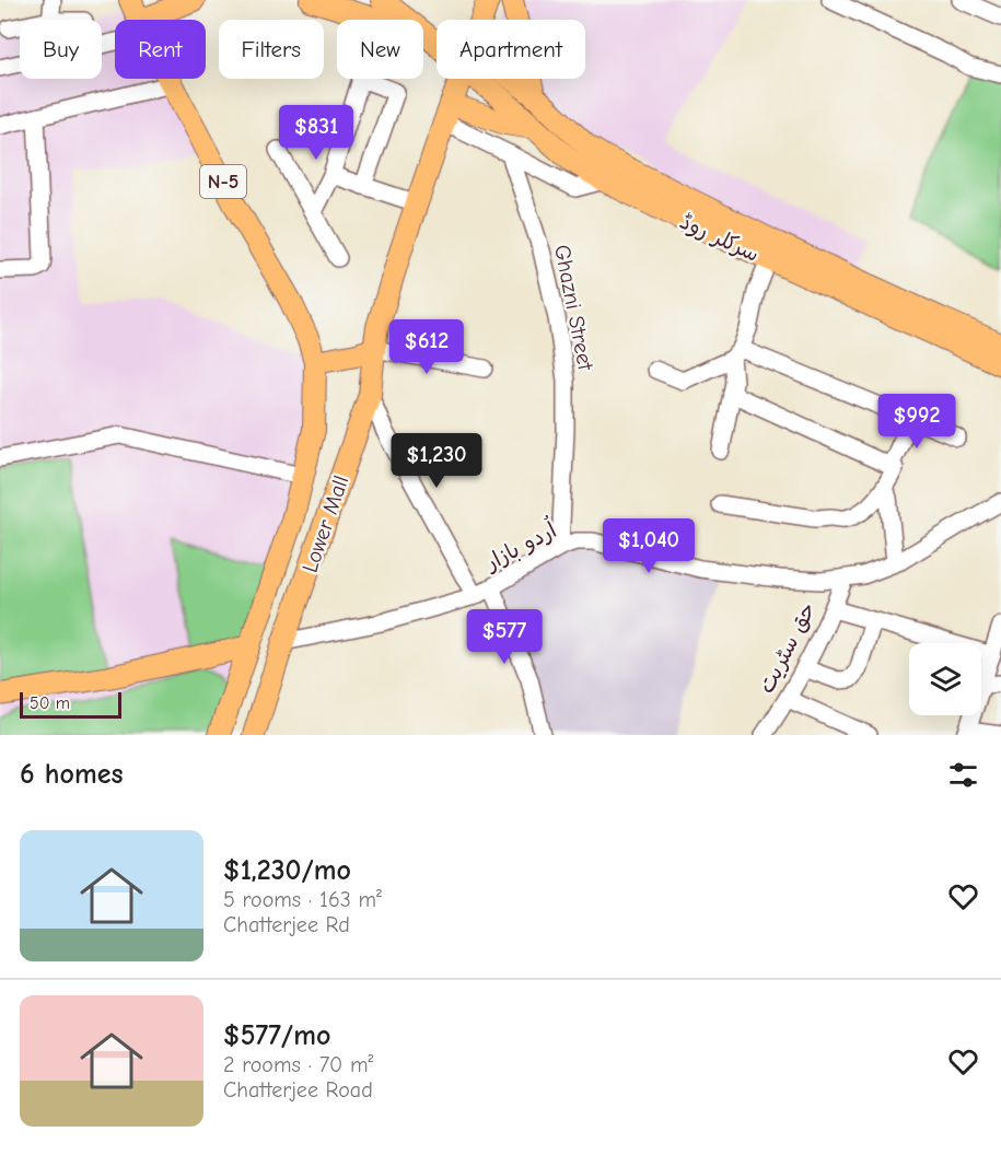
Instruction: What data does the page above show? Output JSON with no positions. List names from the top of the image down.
{
  "streets": {
    "main road": ["N-5", "سرکلر روڈ", "Lower Mall"],
    "street": ["Ghazni Street", "اُردو بازار", "حق سٹریت"]
  },
  "crossings": [
    ["N-5", "Lower Mall"],
    ["Ghazni Street", "اُردو بازار"],
    ["Lower Mall", "اُردو بازار"],
    ["اُردو بازار", "حق سٹریت"]
  ],
  "scale_bar": "50 m",
  "page": {
    "chip": [
      "Buy",
      "Rent",
      "Filters",
      "New",
      "Apartment"
    ],
    "price": [
      "$831",
      "$612",
      "$992",
      "$1,230",
      "$1,040",
      "$577"
    ],
    "scale": "50 m",
    "heading": "6 homes",
    "list": [
      {
        "name": "$1,230/mo",
        "note": "5 rooms · 163 m² · Chatterjee Rd"
      },
      {
        "name": "$577/mo",
        "note": "2 rooms · 70 m² · Chatterjee Road"
      }
    ]
  }
}
